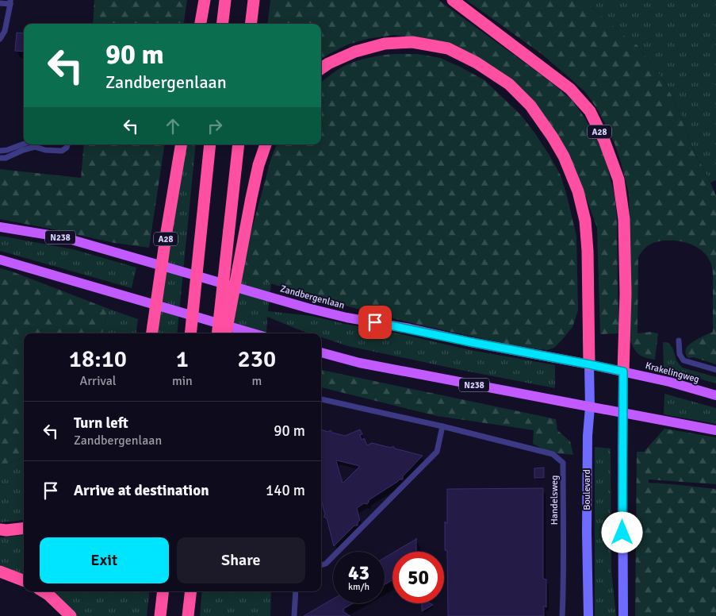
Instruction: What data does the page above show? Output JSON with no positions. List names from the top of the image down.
{
  "streets": {
    "highway": ["A28"],
    "main road": [
      "N238",
      "Zandbergenlaan",
      "Krakelingweg",
      "Boulevard"
    ],
    "lane": ["Handelsweg"]
  },
  "crossings": [
    ["A28", "Zandbergenlaan"],
    ["A28", "Krakelingweg"],
    ["N238", "Boulevard"],
    ["Zandbergenlaan", "Krakelingweg"],
    ["Zandbergenlaan", "Boulevard"]
  ],
  "page": {
    "turn": ["90 m", "Zandbergenlaan"],
    "eta": [
      "18:10",
      "Arrival",
      "1",
      "min",
      "230",
      "m"
    ],
    "list": [
      {
        "name": "Turn left",
        "note": "Zandbergenlaan",
        "value": "90 m"
      },
      {
        "name": "Arrive at destination",
        "value": "140 m"
      }
    ],
    "buttons": ["Exit", "Share"],
    "speed": "43 km/h",
    "limit": "50"
  }
}
